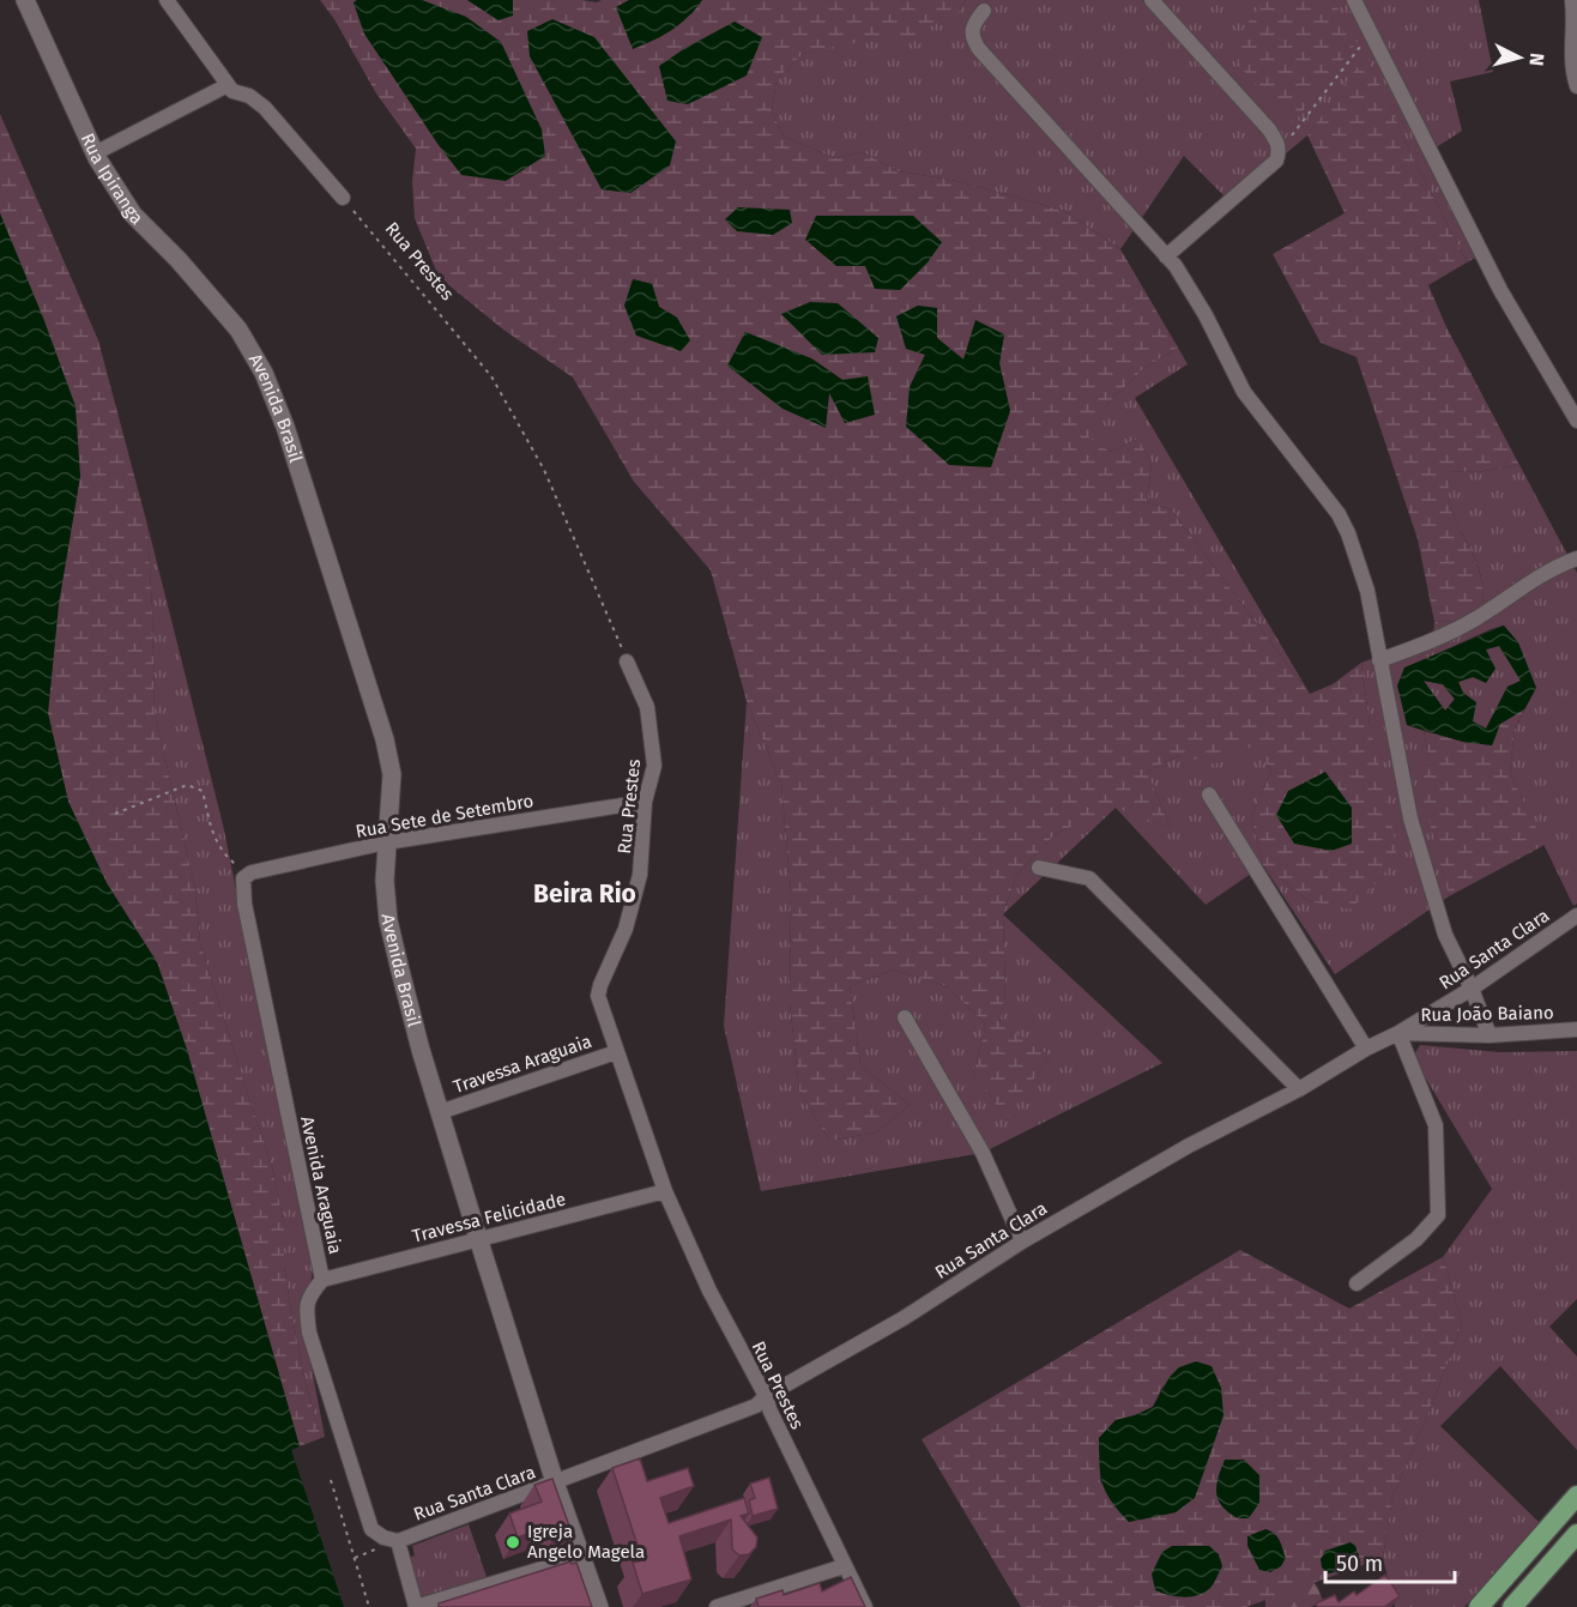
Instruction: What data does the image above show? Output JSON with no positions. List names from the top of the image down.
{
  "streets": {
    "street": [
      "Rua Ipiranga",
      "Rua Prestes",
      "Avenida Brasil",
      "Rua Sete de Setembro",
      "Rua Santa Clara",
      "Rua João Baiano",
      "Travessa Araguaia",
      "Avenida Araguaia",
      "Travessa Felicidade"
    ]
  },
  "crossings": [
    ["Rua Ipiranga", "Avenida Brasil"],
    ["Rua Prestes", "Rua Sete de Setembro"],
    ["Rua Prestes", "Rua Santa Clara"],
    ["Rua Prestes", "Travessa Araguaia"],
    ["Rua Prestes", "Travessa Felicidade"],
    ["Avenida Brasil", "Rua Sete de Setembro"],
    ["Avenida Brasil", "Rua Santa Clara"],
    ["Avenida Brasil", "Travessa Araguaia"],
    ["Avenida Brasil", "Travessa Felicidade"],
    ["Rua Sete de Setembro", "Avenida Araguaia"],
    ["Rua Santa Clara", "Rua João Baiano"],
    ["Rua Santa Clara", "Avenida Araguaia"],
    ["Avenida Araguaia", "Travessa Felicidade"]
  ],
  "districts": ["Beira Rio"],
  "places": ["Igreja Angelo Magela"],
  "scale_bar": "50 m",
  "north": "right"
}
